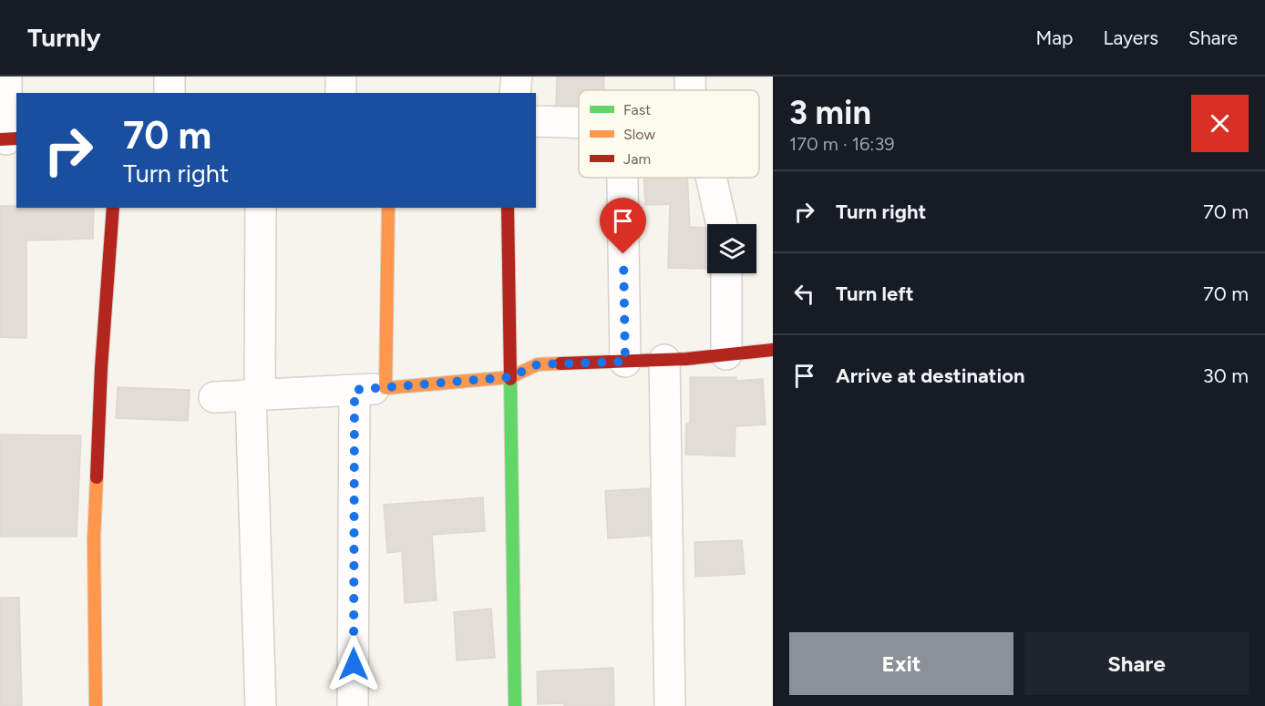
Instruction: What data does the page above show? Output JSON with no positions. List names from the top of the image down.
{
  "legend": ["Fast", "Slow", "Jam"],
  "page": {
    "header": "Turnly",
    "nav": ["Map", "Layers", "Share"],
    "heading": ["3 min", "170 m · 16:39"],
    "turn": ["70 m", "Turn right"],
    "list": [
      {
        "name": "Turn right",
        "value": "70 m"
      },
      {
        "name": "Turn left",
        "value": "70 m"
      },
      {
        "name": "Arrive at destination",
        "value": "30 m"
      }
    ],
    "buttons": ["Exit", "Share"]
  }
}
